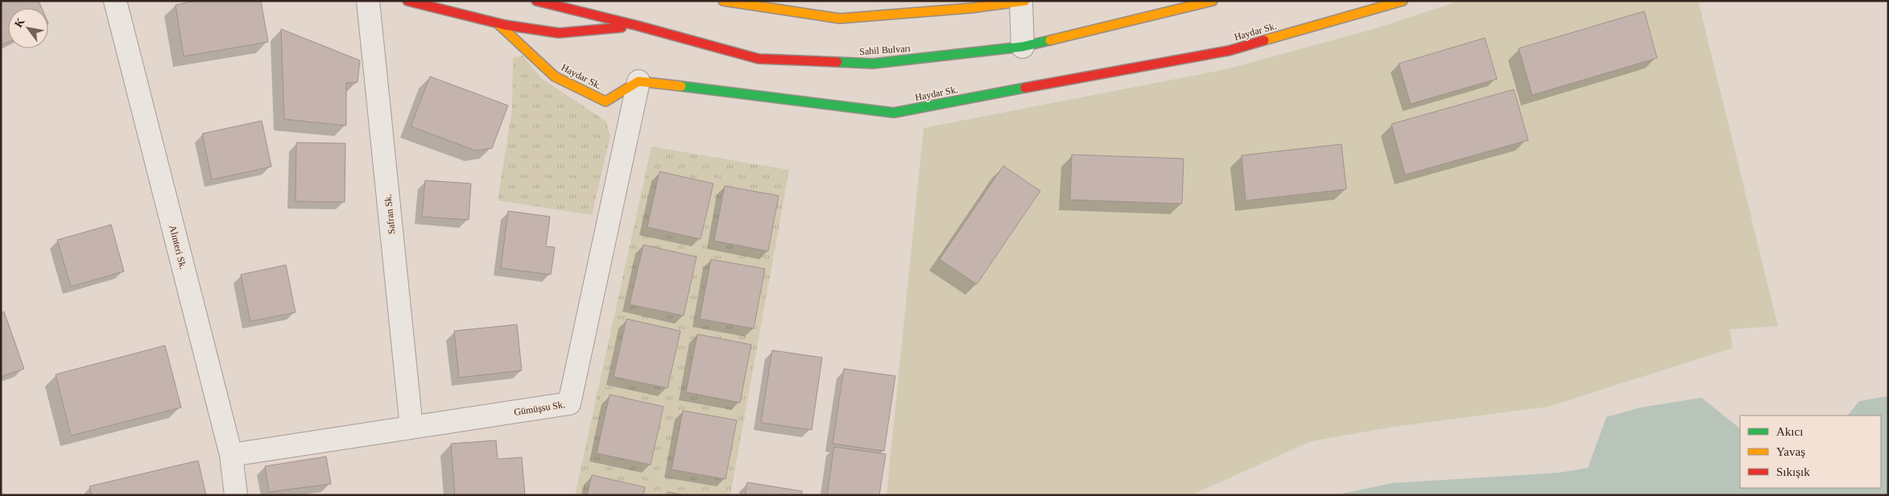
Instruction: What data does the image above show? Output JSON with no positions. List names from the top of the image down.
{
  "streets": {
    "main road": ["Haydar Sk.", "Sahil Bulvarı"],
    "street": ["Safran Sk.", "Alınteri Sk.", "Gümüşsu Sk."]
  },
  "crossings": [
    ["Haydar Sk.", "Gümüşsu Sk."],
    ["Safran Sk.", "Gümüşsu Sk."],
    ["Alınteri Sk.", "Gümüşsu Sk."]
  ],
  "legend": ["Akıcı", "Yavaş", "Sıkışık"],
  "north": "top left"
}
